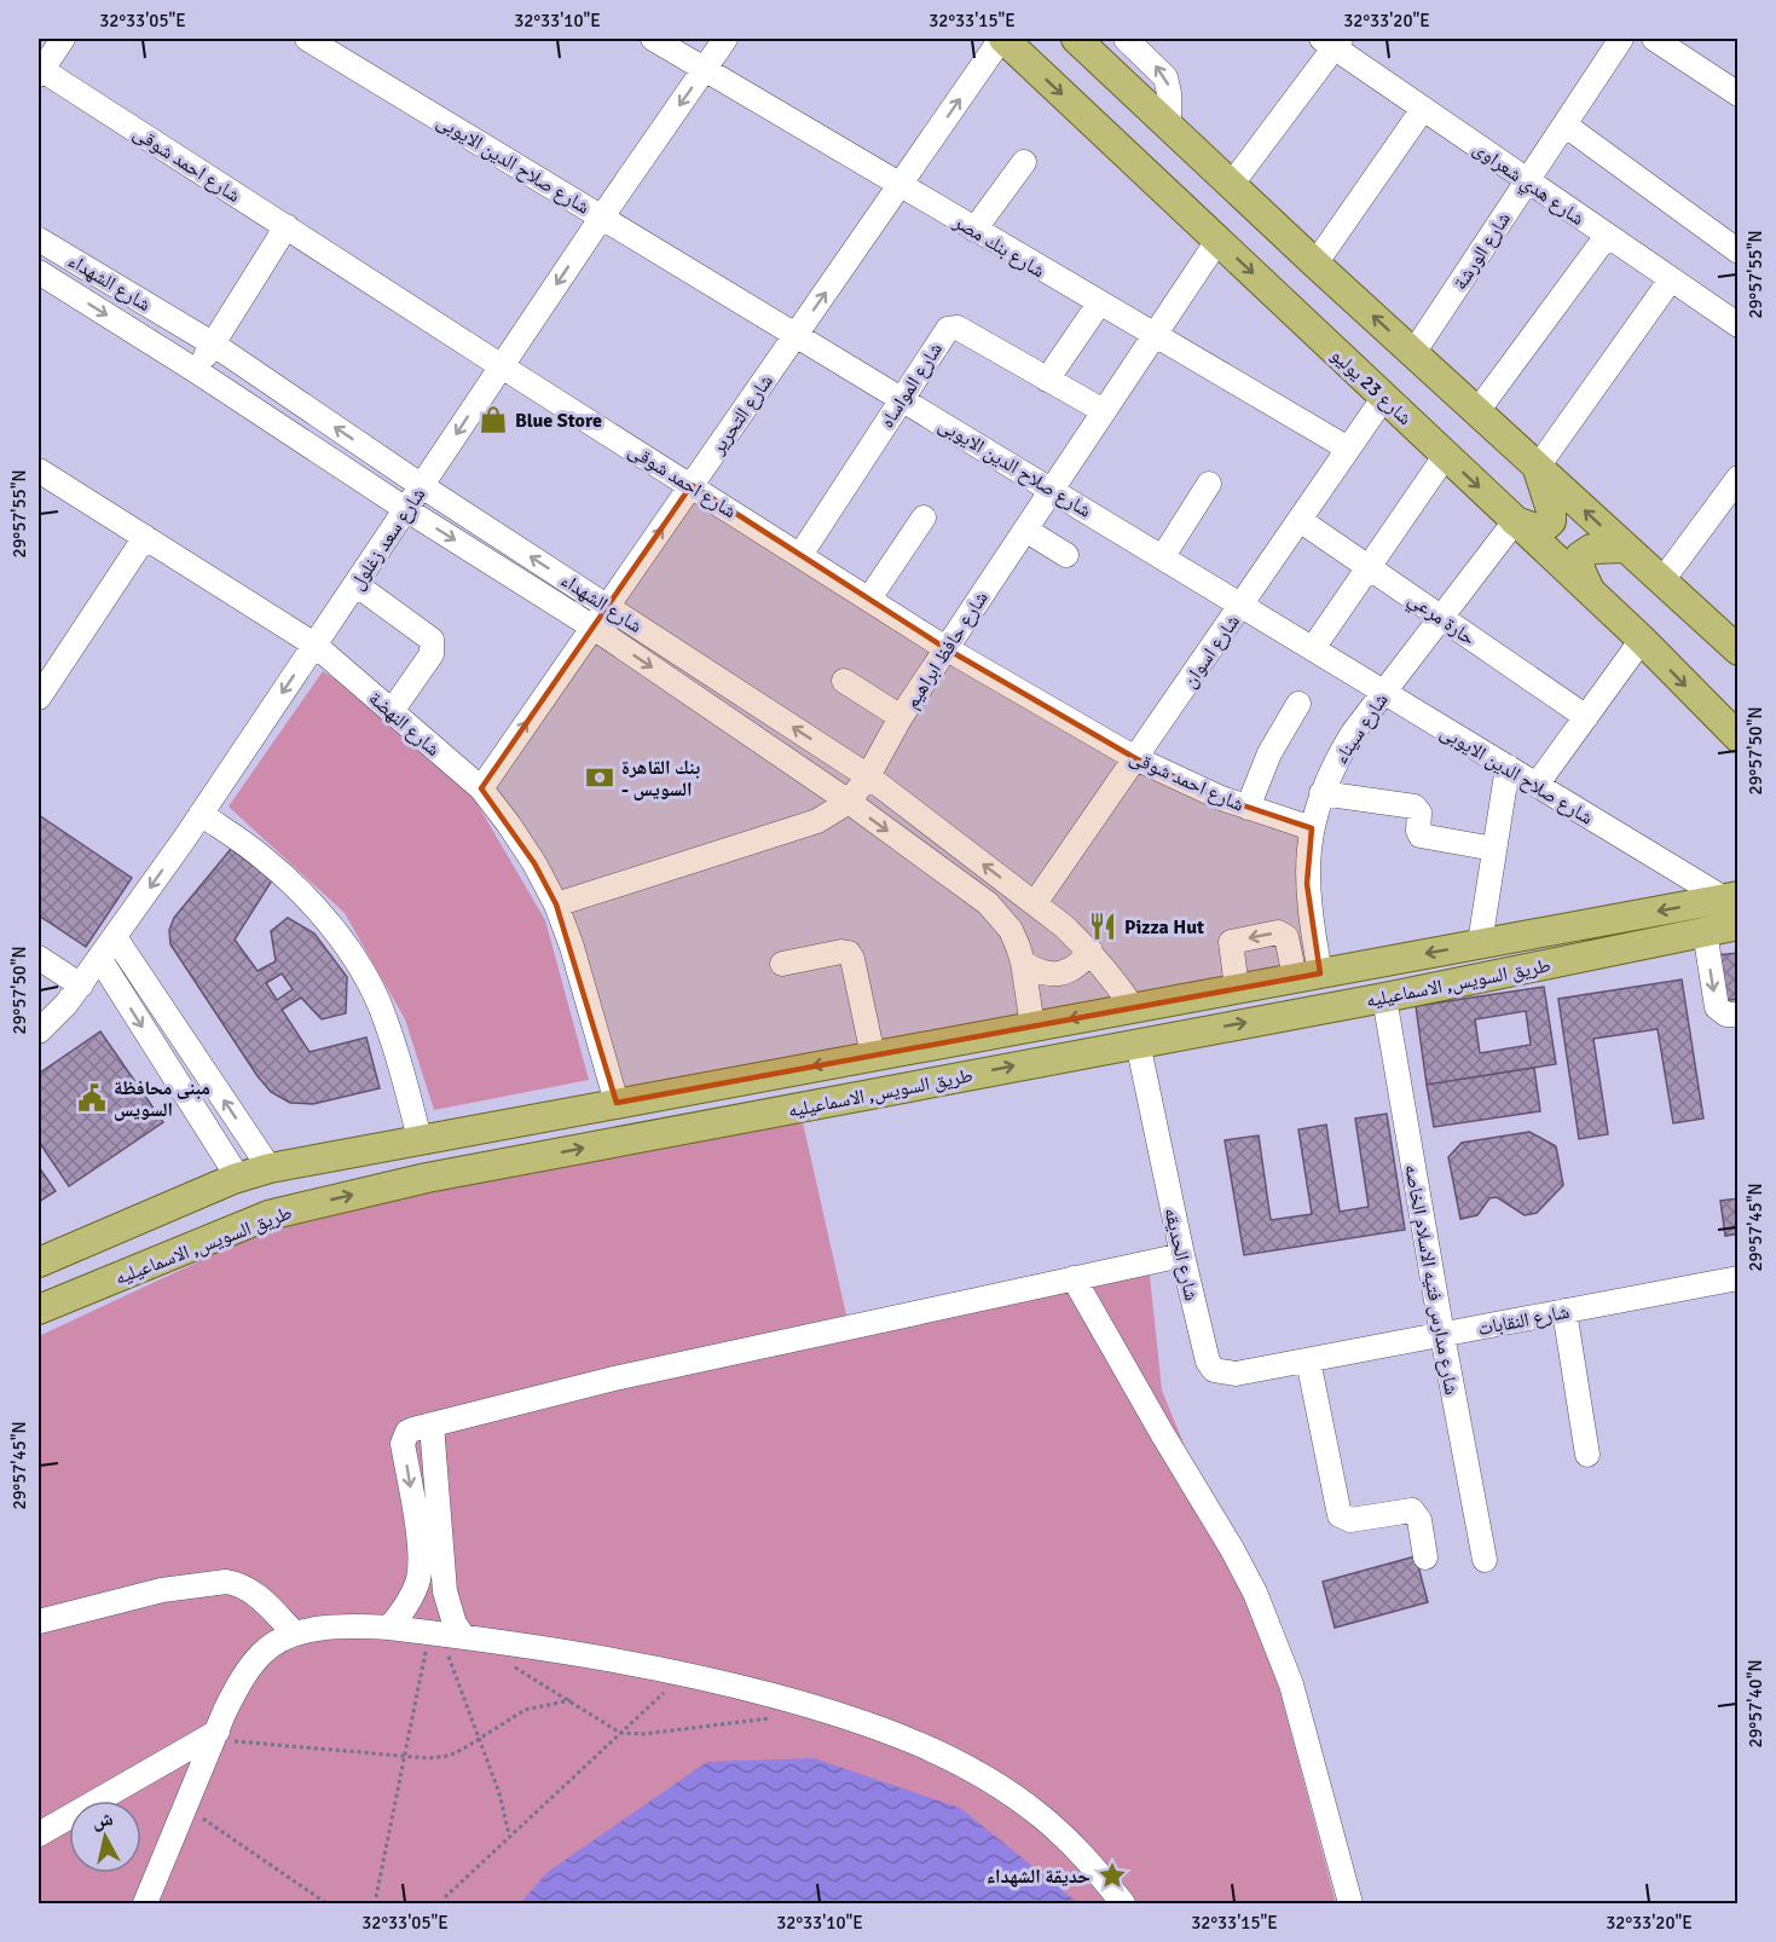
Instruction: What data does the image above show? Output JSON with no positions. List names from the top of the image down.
{
  "streets": {
    "main road": ["شارع 23 يوليو", "طريق السويس, الاسماعيليه"],
    "street": [
      "شارع احمد شوقى",
      "شارع صلاح الدين الايوبى",
      "شارع هدي شعراوى",
      "شارع بنك مصر",
      "شارع الورشة",
      "شارع الشهداء",
      "شارع المواساه",
      "شارع التحرير",
      "شارع سعد زغلول",
      "حارة مرعي",
      "شارع حافظ ابراهيم",
      "شارع اسوان",
      "شارع النهضة",
      "شارع سيناء",
      "شارع الحديقه",
      "شارع مدارس فتيه الاسلام الخاصه",
      "شارع النقابات"
    ]
  },
  "crossings": [
    ["شارع احمد شوقى", "شارع المواساه"],
    ["شارع احمد شوقى", "شارع التحرير"],
    ["شارع احمد شوقى", "شارع سعد زغلول"],
    ["شارع احمد شوقى", "شارع حافظ ابراهيم"],
    ["شارع احمد شوقى", "شارع اسوان"],
    ["شارع احمد شوقى", "شارع سيناء"],
    ["شارع صلاح الدين الايوبى", "شارع المواساه"],
    ["شارع صلاح الدين الايوبى", "شارع التحرير"],
    ["شارع صلاح الدين الايوبى", "شارع سعد زغلول"],
    ["شارع صلاح الدين الايوبى", "شارع حافظ ابراهيم"],
    ["شارع صلاح الدين الايوبى", "شارع اسوان"],
    ["شارع صلاح الدين الايوبى", "شارع سيناء"],
    ["شارع صلاح الدين الايوبى", "طريق السويس, الاسماعيليه"],
    ["شارع هدي شعراوى", "شارع الورشة"],
    ["شارع بنك مصر", "شارع التحرير"],
    ["شارع بنك مصر", "شارع سعد زغلول"],
    ["شارع بنك مصر", "شارع حافظ ابراهيم"],
    ["شارع بنك مصر", "شارع اسوان"],
    ["شارع الشهداء", "شارع التحرير"],
    ["شارع الشهداء", "شارع سعد زغلول"],
    ["شارع الشهداء", "شارع حافظ ابراهيم"],
    ["شارع الشهداء", "شارع اسوان"],
    ["شارع الشهداء", "طريق السويس, الاسماعيليه"],
    ["شارع المواساه", "شارع حافظ ابراهيم"],
    ["شارع 23 يوليو", "شارع التحرير"],
    ["شارع 23 يوليو", "شارع حافظ ابراهيم"],
    ["شارع 23 يوليو", "شارع اسوان"],
    ["شارع 23 يوليو", "شارع سيناء"],
    ["شارع التحرير", "شارع النهضة"],
    ["شارع سعد زغلول", "شارع النهضة"],
    ["حارة مرعي", "شارع اسوان"],
    ["حارة مرعي", "شارع سيناء"],
    ["شارع حافظ ابراهيم", "شارع النهضة"],
    ["شارع النهضة", "طريق السويس, الاسماعيليه"],
    ["شارع سيناء", "طريق السويس, الاسماعيليه"],
    ["طريق السويس, الاسماعيليه", "شارع الحديقه"],
    ["طريق السويس, الاسماعيليه", "شارع مدارس فتيه الاسلام الخاصه"],
    ["شارع الحديقه", "شارع النقابات"],
    ["شارع مدارس فتيه الاسلام الخاصه", "شارع النقابات"]
  ],
  "one_way": ["شارع التحرير", "شارع سعد زغلول"],
  "places": {
    "shop": ["Blue Store"],
    "bank": ["بنك القاهرة - السويس"],
    "restaurant": ["Pizza Hut"],
    "public building": ["مبنى محافظة السويس"],
    "place": ["حديقة الشهداء"]
  },
  "north": "top",
  "coordinates": [
    "32°33'05\"E",
    "32°33'10\"E",
    "32°33'15\"E",
    "32°33'20\"E",
    "29°57'55\"N",
    "29°57'50\"N",
    "29°57'45\"N",
    "29°57'40\"N"
  ]
}
